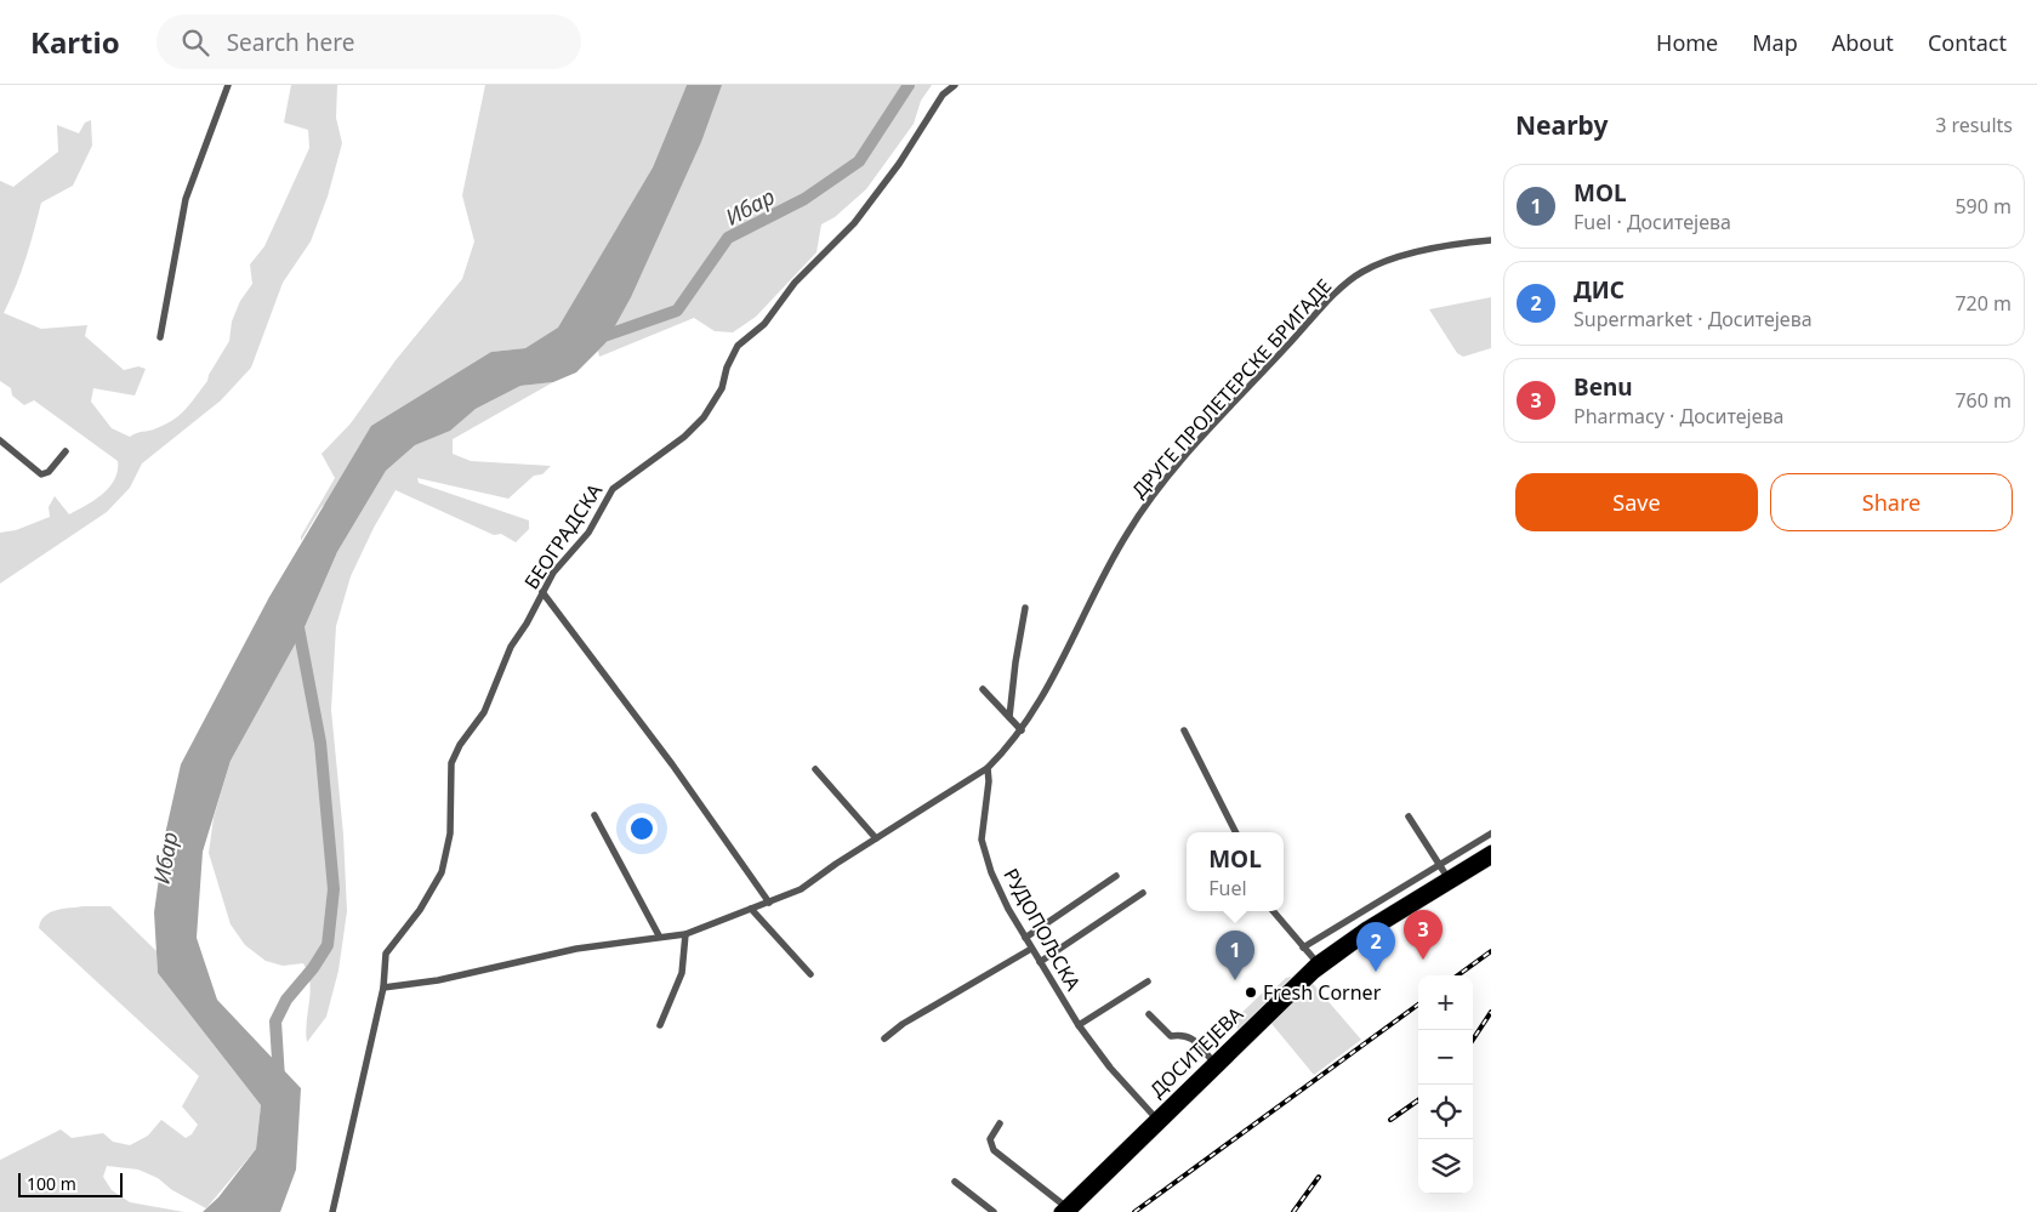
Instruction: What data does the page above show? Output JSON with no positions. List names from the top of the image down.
{
  "streets": {
    "main road": ["ДОСИТЕЈЕВА"],
    "street": ["ДРУГЕ ПРОЛЕТЕРСКЕ БРИГАДЕ", "БЕОГРАДСКА", "РУДОПОЉСКА"]
  },
  "crossings": [
    ["ДРУГЕ ПРОЛЕТЕРСКЕ БРИГАДЕ", "РУДОПОЉСКА"],
    ["РУДОПОЉСКА", "ДОСИТЕЈЕВА"]
  ],
  "water": ["Ибар"],
  "places": ["Fresh Corner"],
  "scale_bar": "100 m",
  "page": {
    "header": "Kartio",
    "search": "Search here",
    "nav": [
      "Home",
      "Map",
      "About",
      "Contact"
    ],
    "heading": ["Nearby", "3 results"],
    "list": [
      {
        "mark": "1",
        "name": "MOL",
        "note": "Fuel · Доситејева",
        "value": "590 m"
      },
      {
        "mark": "2",
        "name": "ДИС",
        "note": "Supermarket · Доситејева",
        "value": "720 m"
      },
      {
        "mark": "3",
        "name": "Benu",
        "note": "Pharmacy · Доситејева",
        "value": "760 m"
      }
    ],
    "buttons": ["Save", "Share"],
    "popup": ["MOL", "Fuel"],
    "pins": ["3", "2", "1"],
    "map_buttons": ["+", "−"],
    "scale": "100 m"
  }
}
